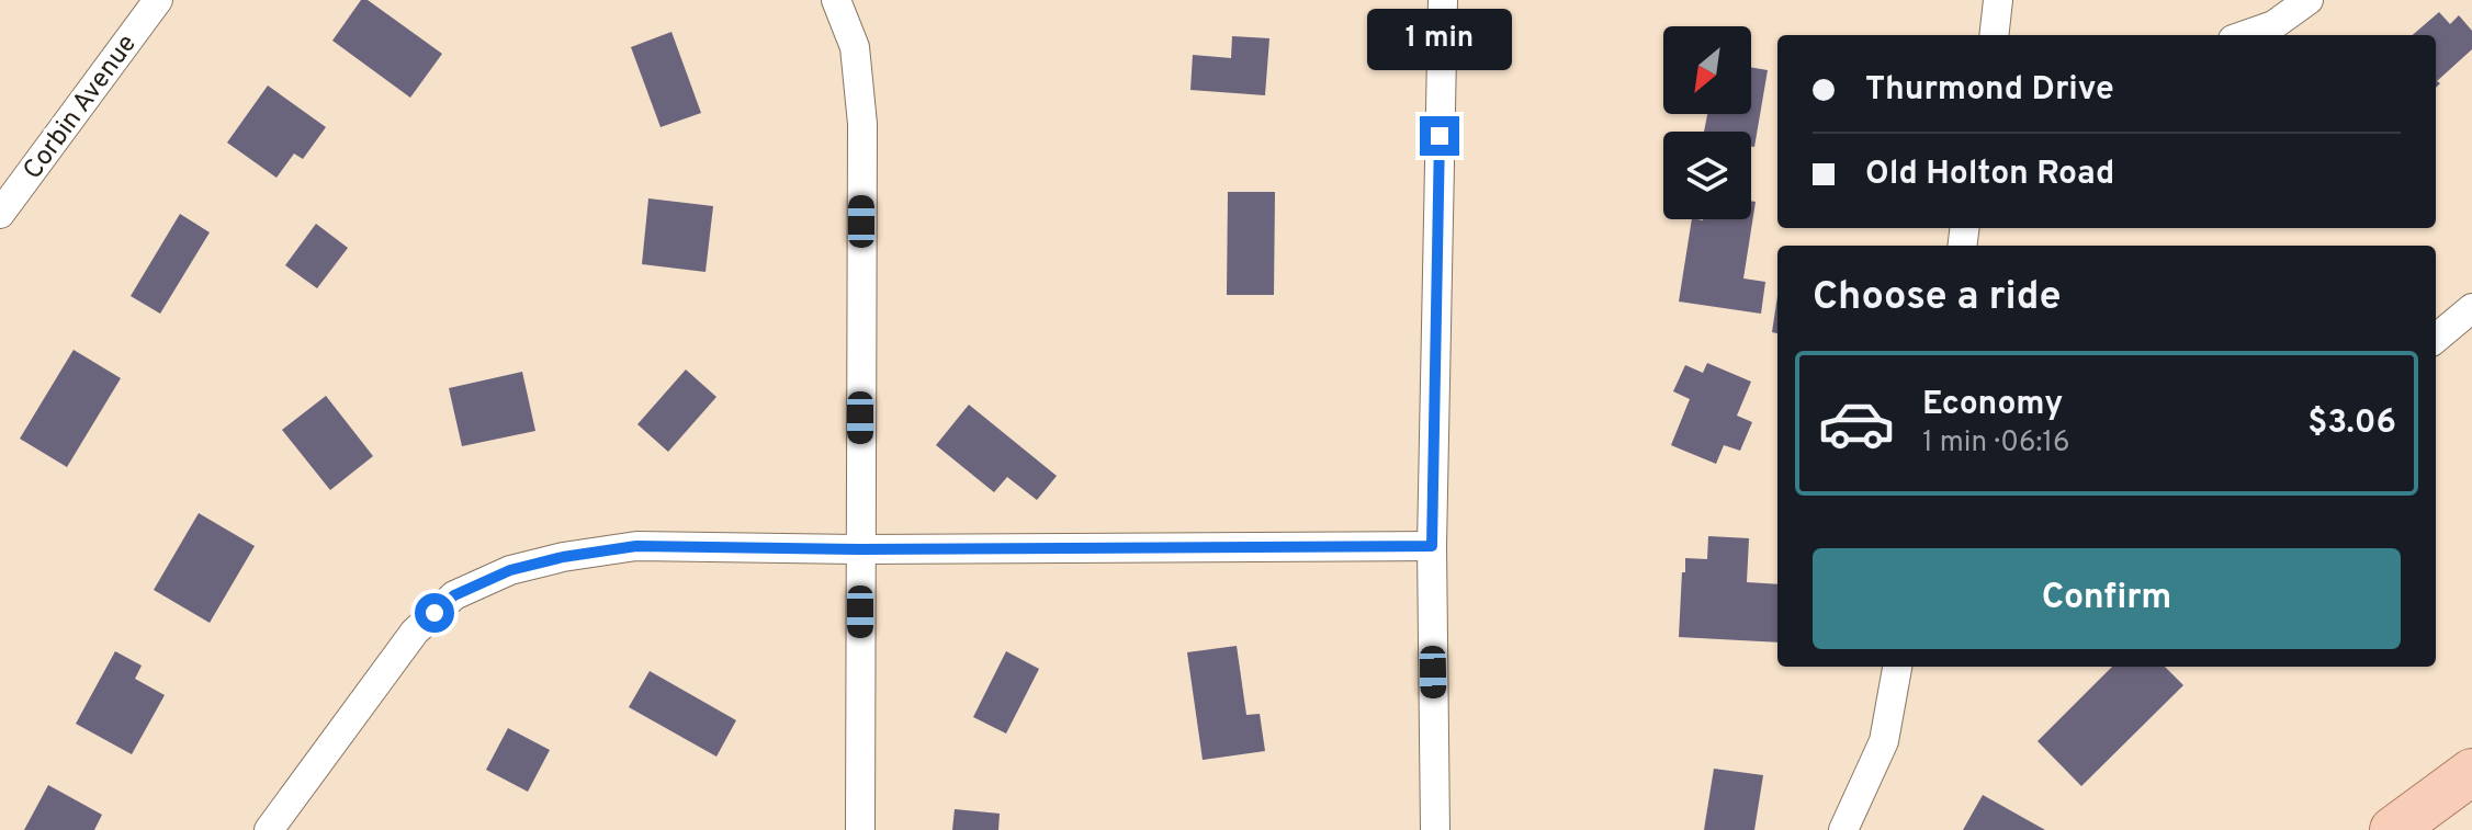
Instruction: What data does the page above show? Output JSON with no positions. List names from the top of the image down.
{
  "streets": {
    "street": ["Corbin Avenue"]
  },
  "north": "bottom left",
  "page": {
    "bubble": "1 min",
    "banner": ["Thurmond Drive", "Old Holton Road"],
    "heading": "Choose a ride",
    "list": [
      {
        "name": "Economy",
        "note": "1 min · 06:16",
        "value": "$3.06"
      }
    ],
    "buttons": "Confirm"
  }
}
